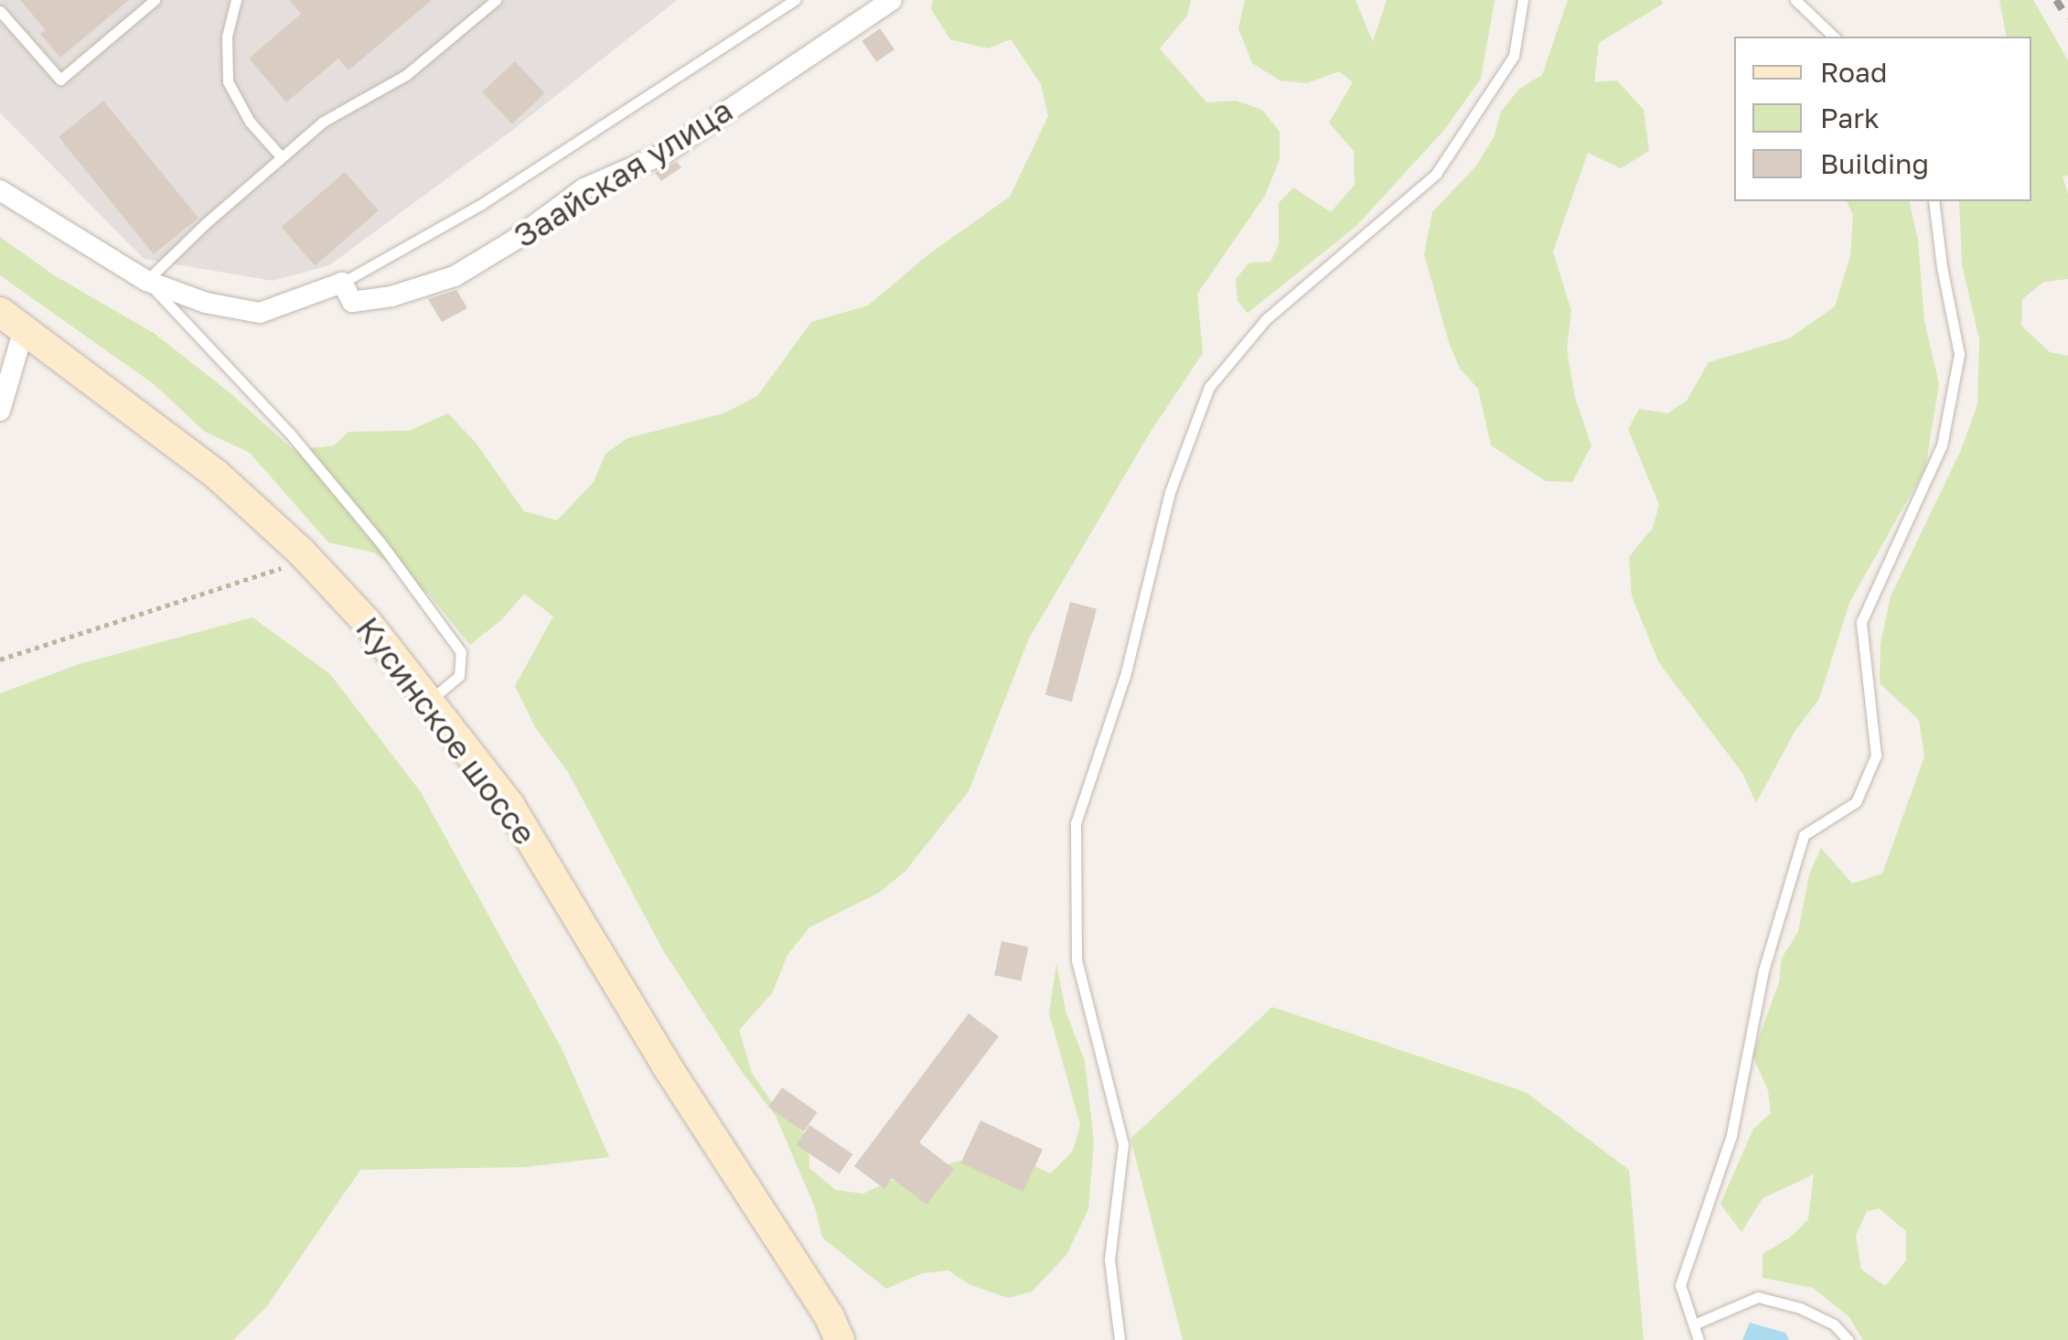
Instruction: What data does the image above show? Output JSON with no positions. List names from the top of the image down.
{
  "streets": {
    "main road": ["Кусинское шоссе"],
    "street": ["Заайская улица"]
  },
  "legend": ["Road", "Park", "Building"]
}
